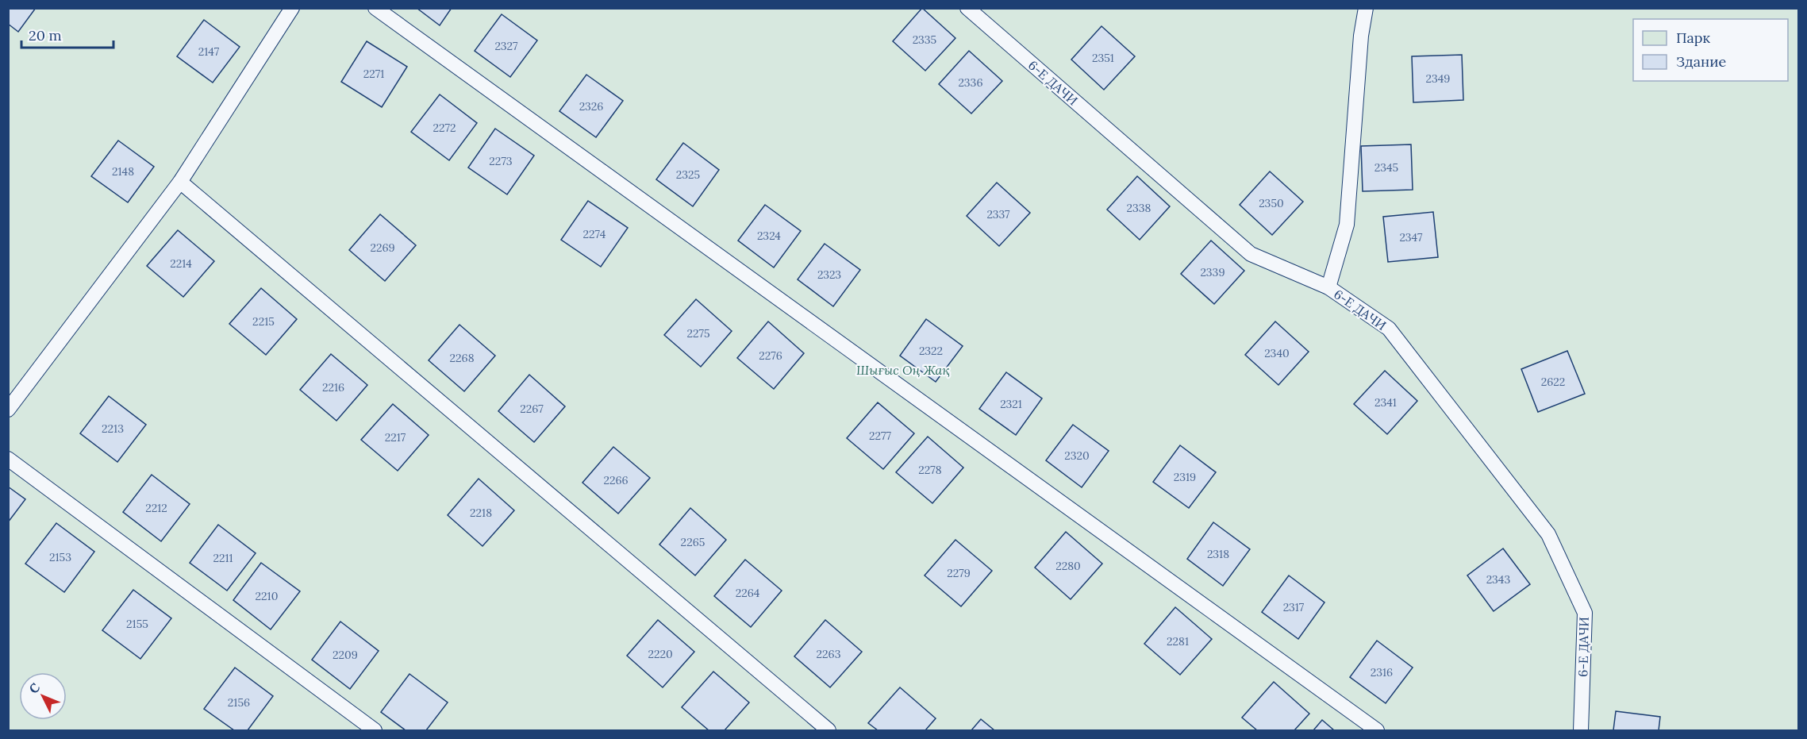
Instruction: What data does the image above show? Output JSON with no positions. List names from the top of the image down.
{
  "streets": {
    "lane": ["6-Е ДАЧИ"]
  },
  "parks": ["Шығыс Оң Жақ"],
  "house_numbers": [
    "2335",
    "2327",
    "2147",
    "2351",
    "2271",
    "2349",
    "2336",
    "2326",
    "2272",
    "2273",
    "2345",
    "2148",
    "2325",
    "2350",
    "2338",
    "2337",
    "2274",
    "2324",
    "2347",
    "2269",
    "2214",
    "2339",
    "2323",
    "2215",
    "2275",
    "2322",
    "2340",
    "2276",
    "2268",
    "2622",
    "2216",
    "2341",
    "2321",
    "2267",
    "2213",
    "2277",
    "2217",
    "2320",
    "2278",
    "2319",
    "2266",
    "2212",
    "2218",
    "2265",
    "2318",
    "2153",
    "2211",
    "2280",
    "2279",
    "2343",
    "2264",
    "2210",
    "2317",
    "2155",
    "2281",
    "2220",
    "2263",
    "2209",
    "2316",
    "2156"
  ],
  "legend": ["Парк", "Здание"],
  "scale_bar": "20 m",
  "north": "top left"
}
